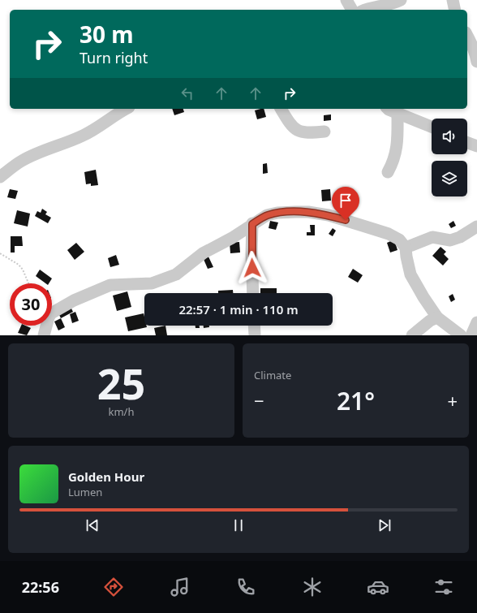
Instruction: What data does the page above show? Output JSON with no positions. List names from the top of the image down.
{
  "page": {
    "turn": ["30 m", "Turn right"],
    "limit": "30",
    "trip": "22:57 · 1 min · 110 m",
    "tile": [
      ["25", "km/h"],
      "Climate"
    ],
    "heat": ["−", "21°", "+"],
    "song": ["Golden Hour", "Lumen"],
    "tabs": "22:56"
  }
}
